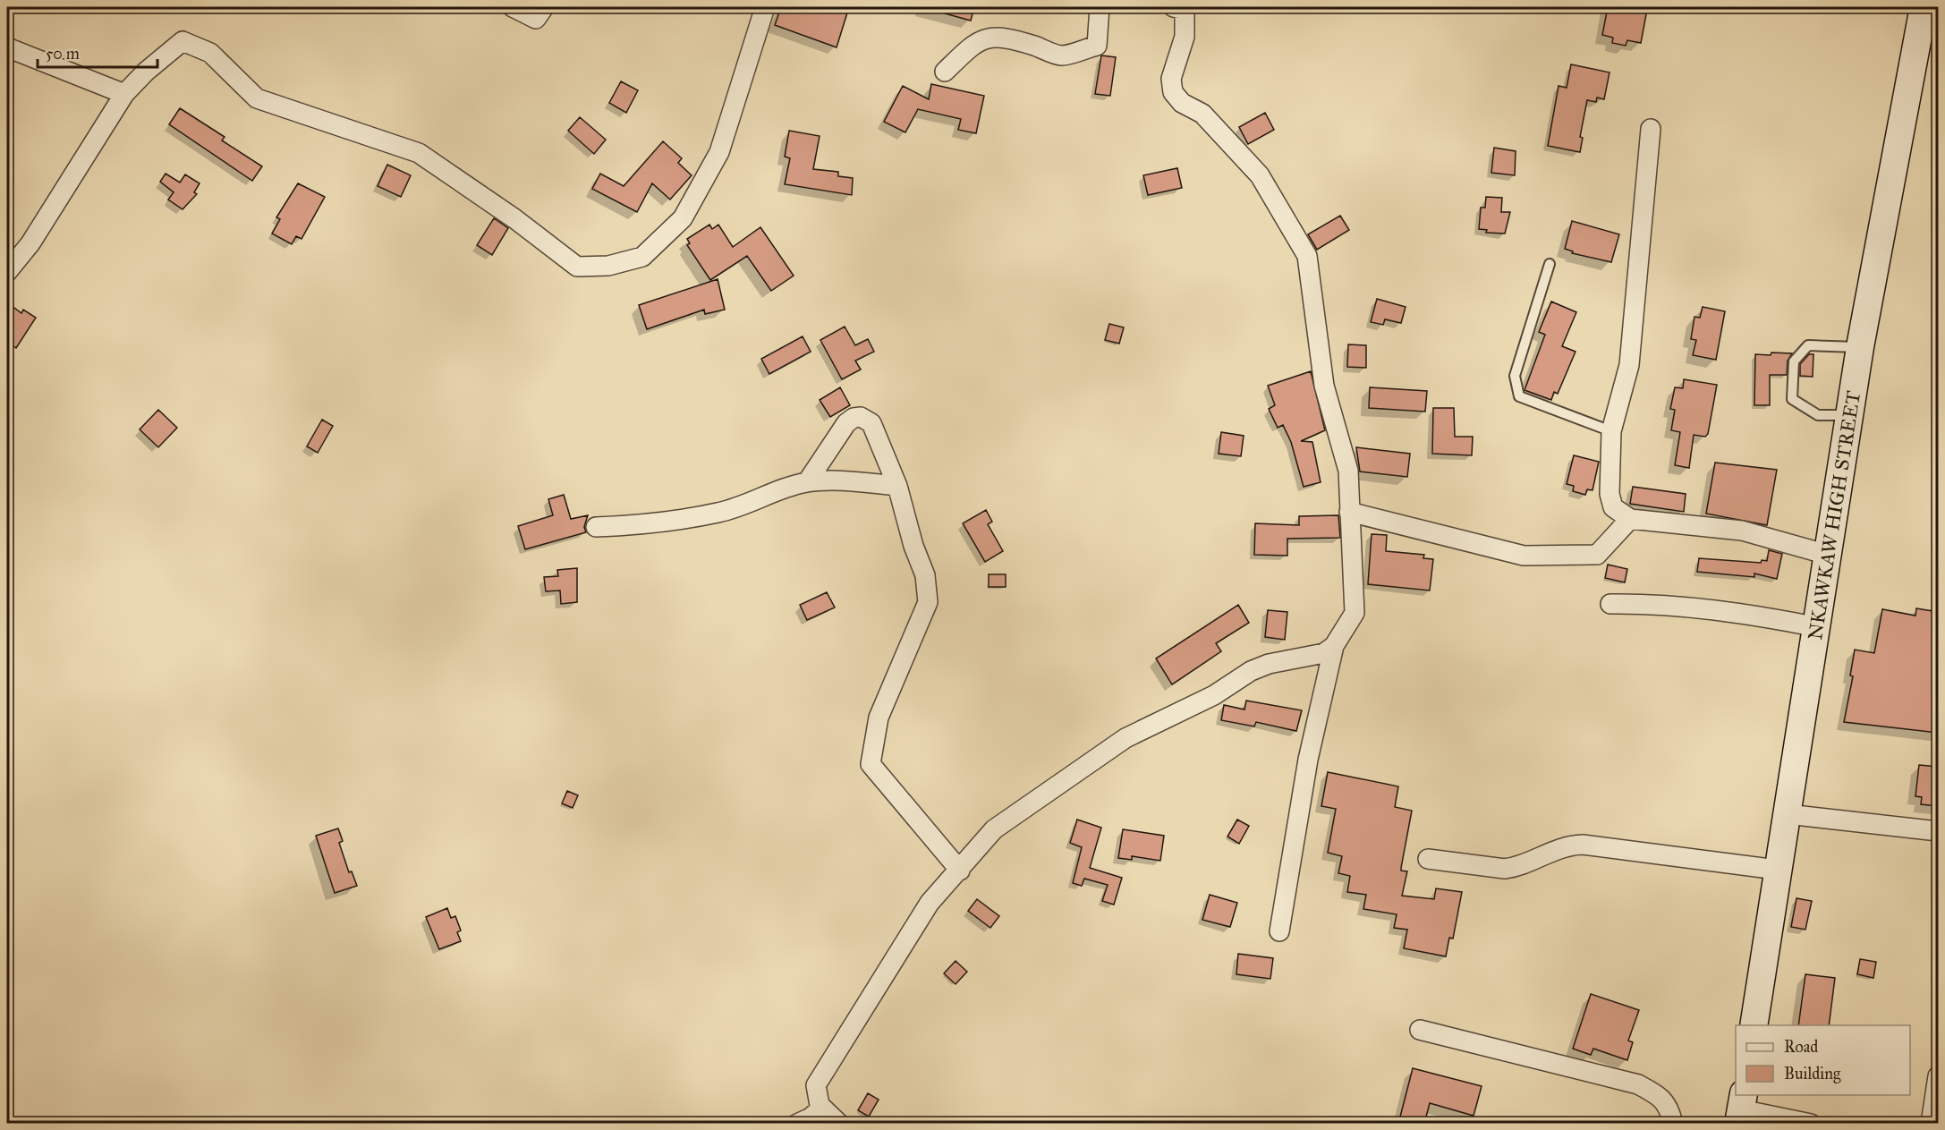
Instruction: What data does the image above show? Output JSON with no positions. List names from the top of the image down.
{
  "streets": {
    "main road": ["NKAWKAW HIGH STREET"]
  },
  "legend": ["Road", "Building"],
  "scale_bar": "50 m"
}
